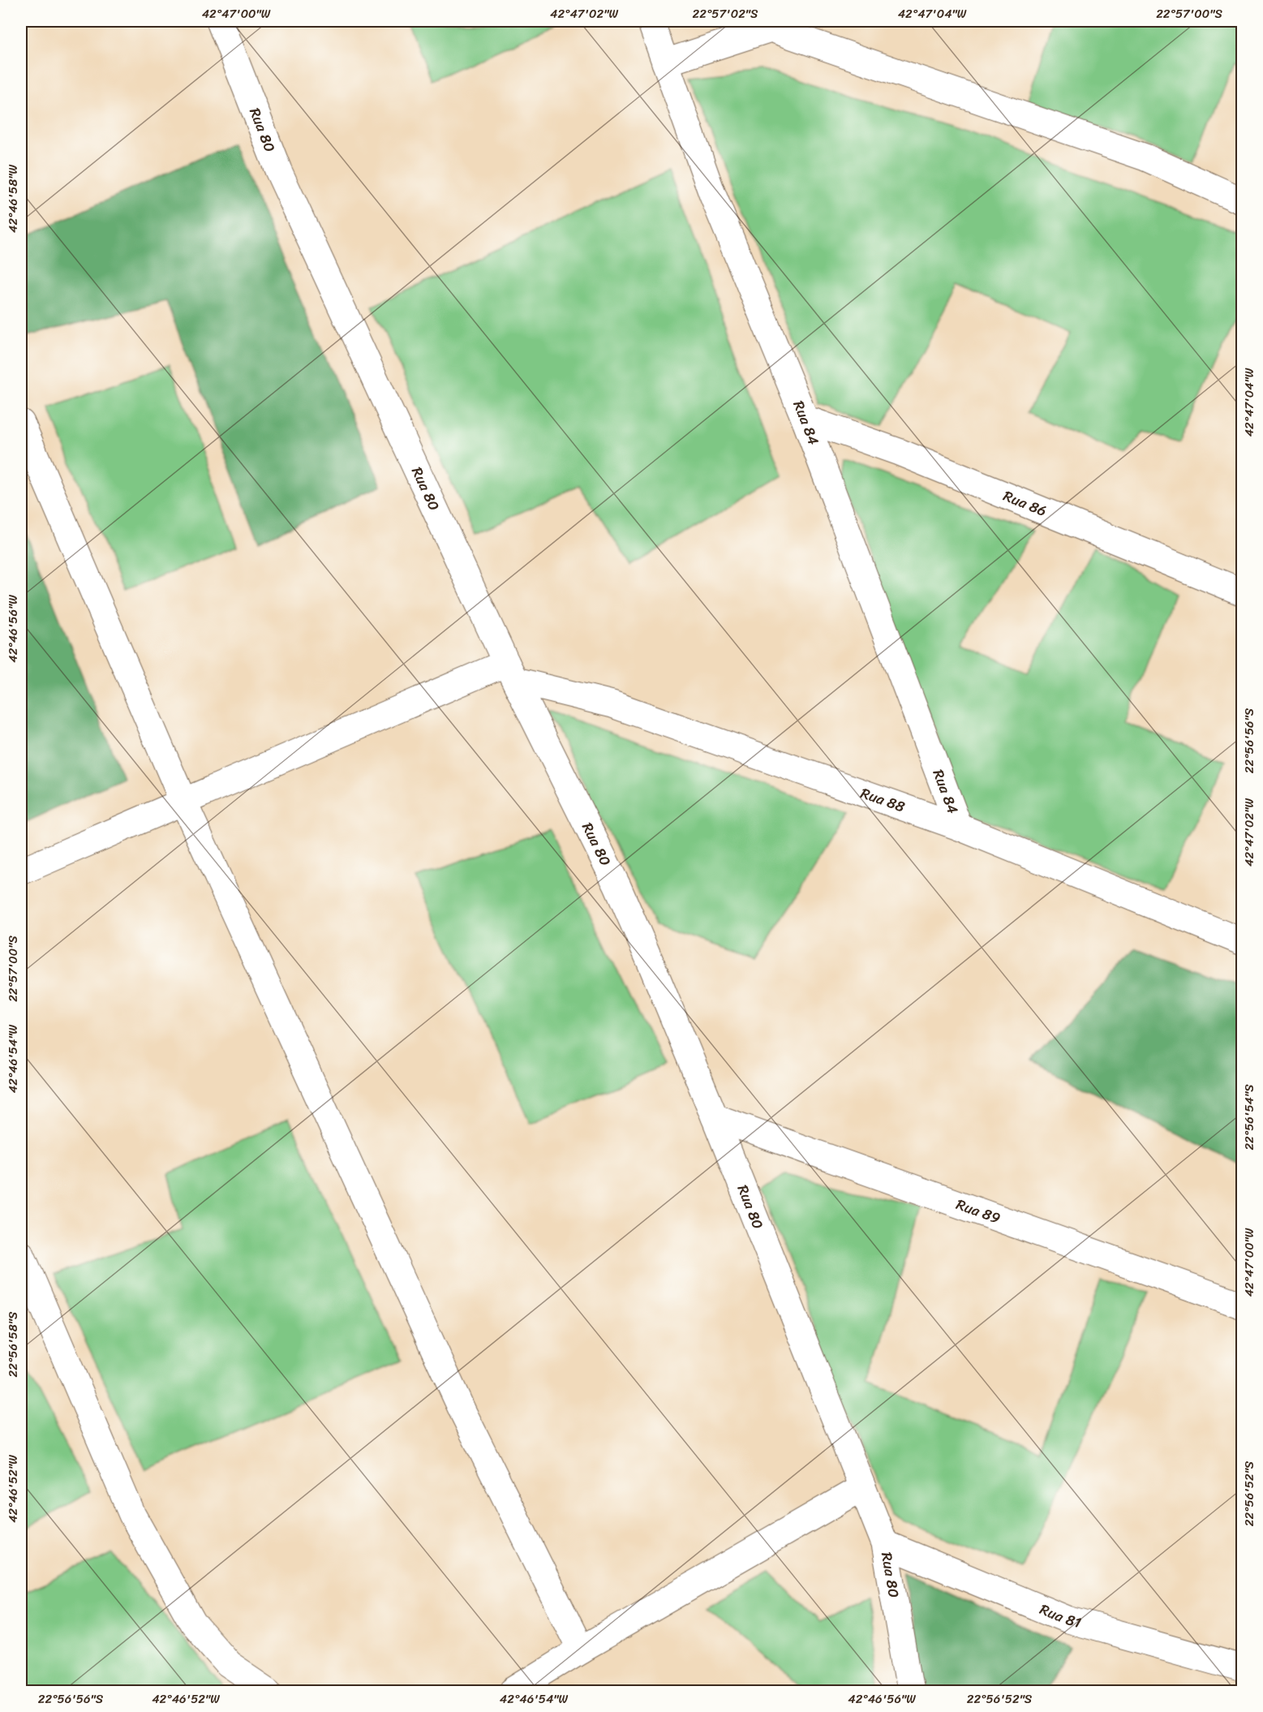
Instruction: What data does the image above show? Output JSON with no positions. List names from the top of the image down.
{
  "streets": {
    "street": [
      "Rua 80",
      "Rua 84",
      "Rua 86",
      "Rua 88",
      "Rua 89",
      "Rua 81"
    ]
  },
  "crossings": [
    ["Rua 80", "Rua 88"],
    ["Rua 80", "Rua 89"],
    ["Rua 80", "Rua 81"],
    ["Rua 84", "Rua 86"],
    ["Rua 84", "Rua 88"]
  ],
  "coordinates": [
    "42°47'00\"W",
    "42°47'02\"W",
    "22°57'02\"S",
    "42°47'04\"W",
    "22°57'00\"S",
    "42°46'58\"W",
    "42°46'56\"W",
    "22°56'56\"S",
    "42°46'54\"W",
    "22°56'54\"S",
    "22°56'58\"S",
    "42°46'52\"W",
    "22°56'52\"S"
  ]
}
